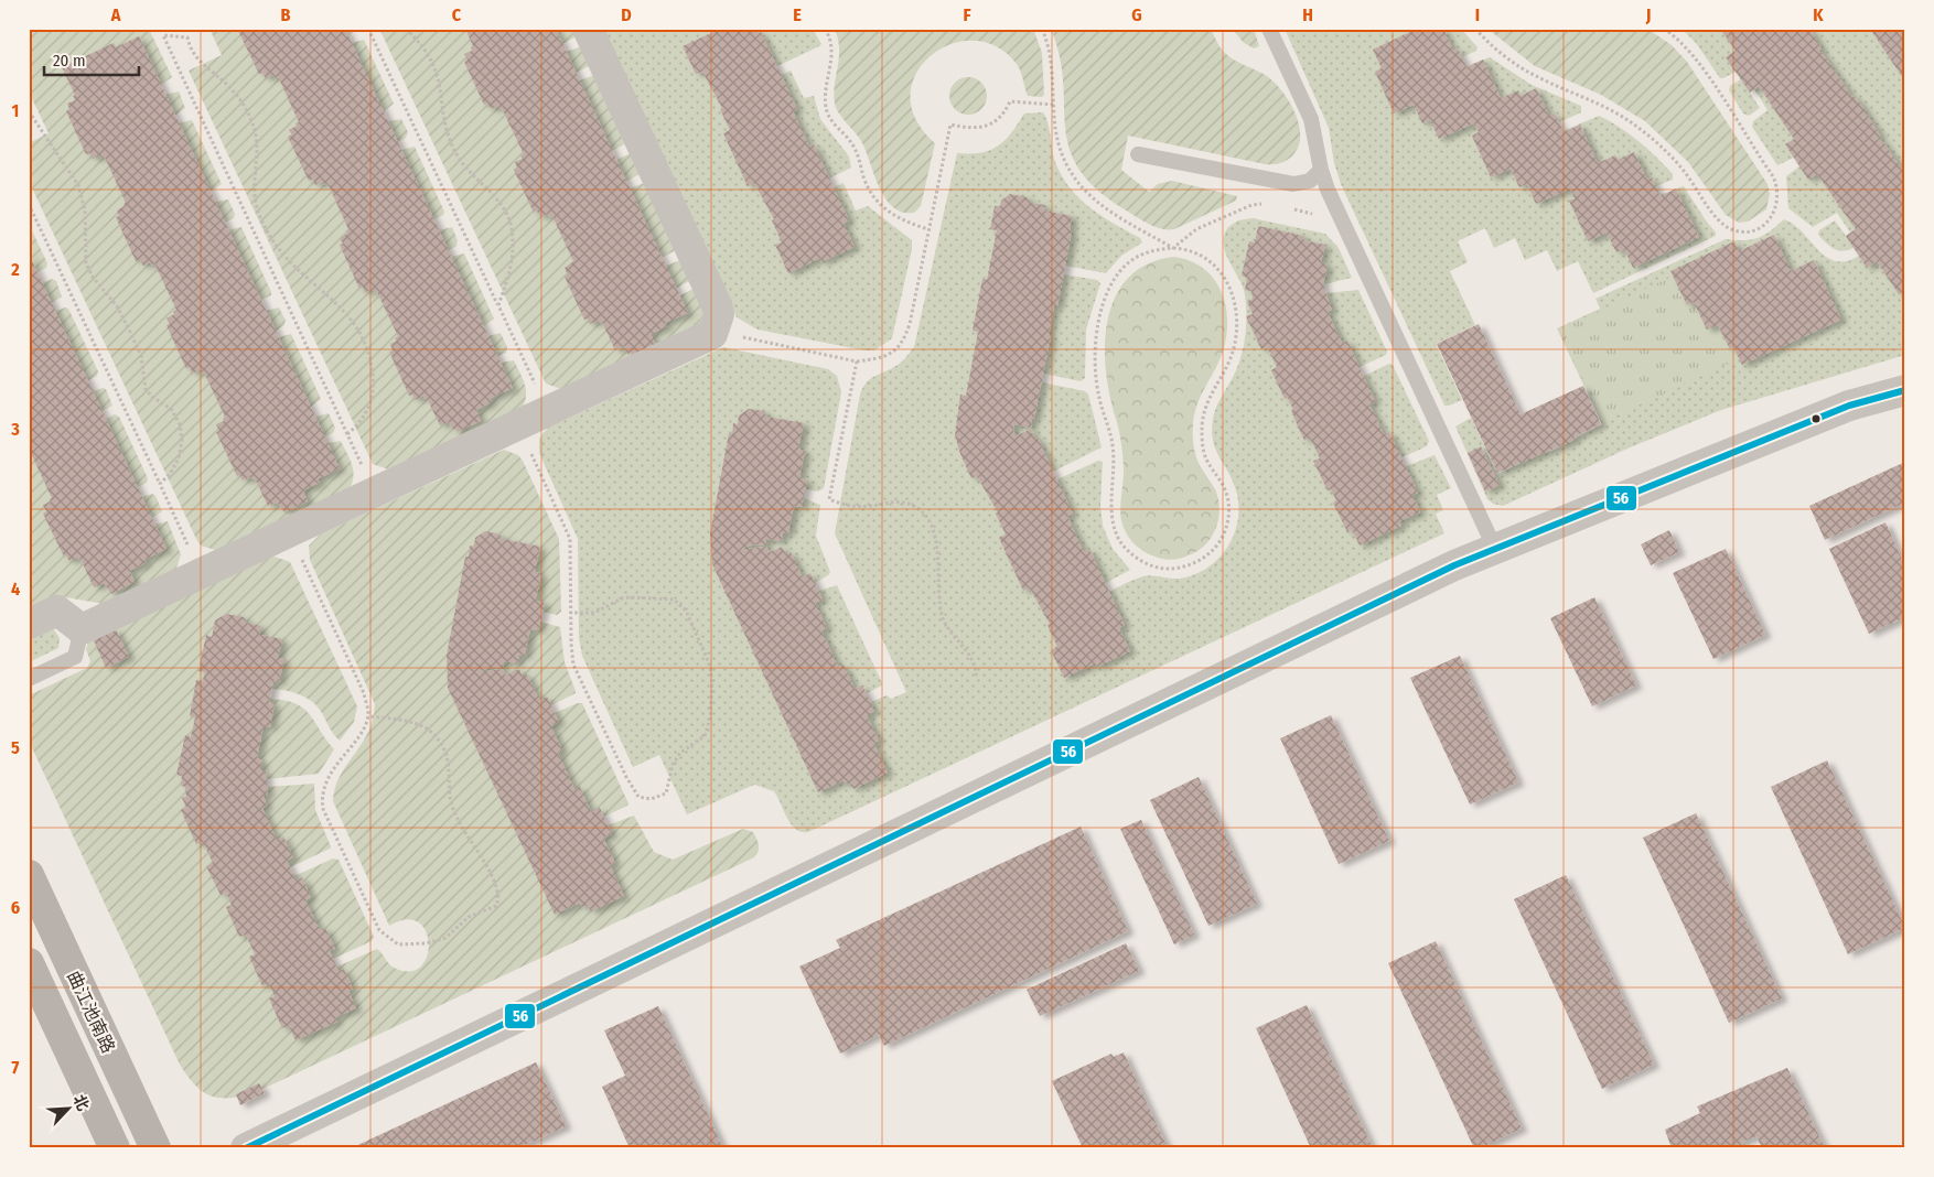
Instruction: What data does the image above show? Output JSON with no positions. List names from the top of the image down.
{
  "streets": {
    "main road": ["曲江池南路"]
  },
  "lines": ["transit line 56"],
  "scale_bar": "20 m",
  "north": "top right",
  "grid": {
    "columns": [
      "A",
      "B",
      "C",
      "D",
      "E",
      "F",
      "G",
      "H",
      "I",
      "J",
      "K"
    ],
    "rows": [
      "1",
      "2",
      "3",
      "4",
      "5",
      "6",
      "7"
    ]
  }
}
